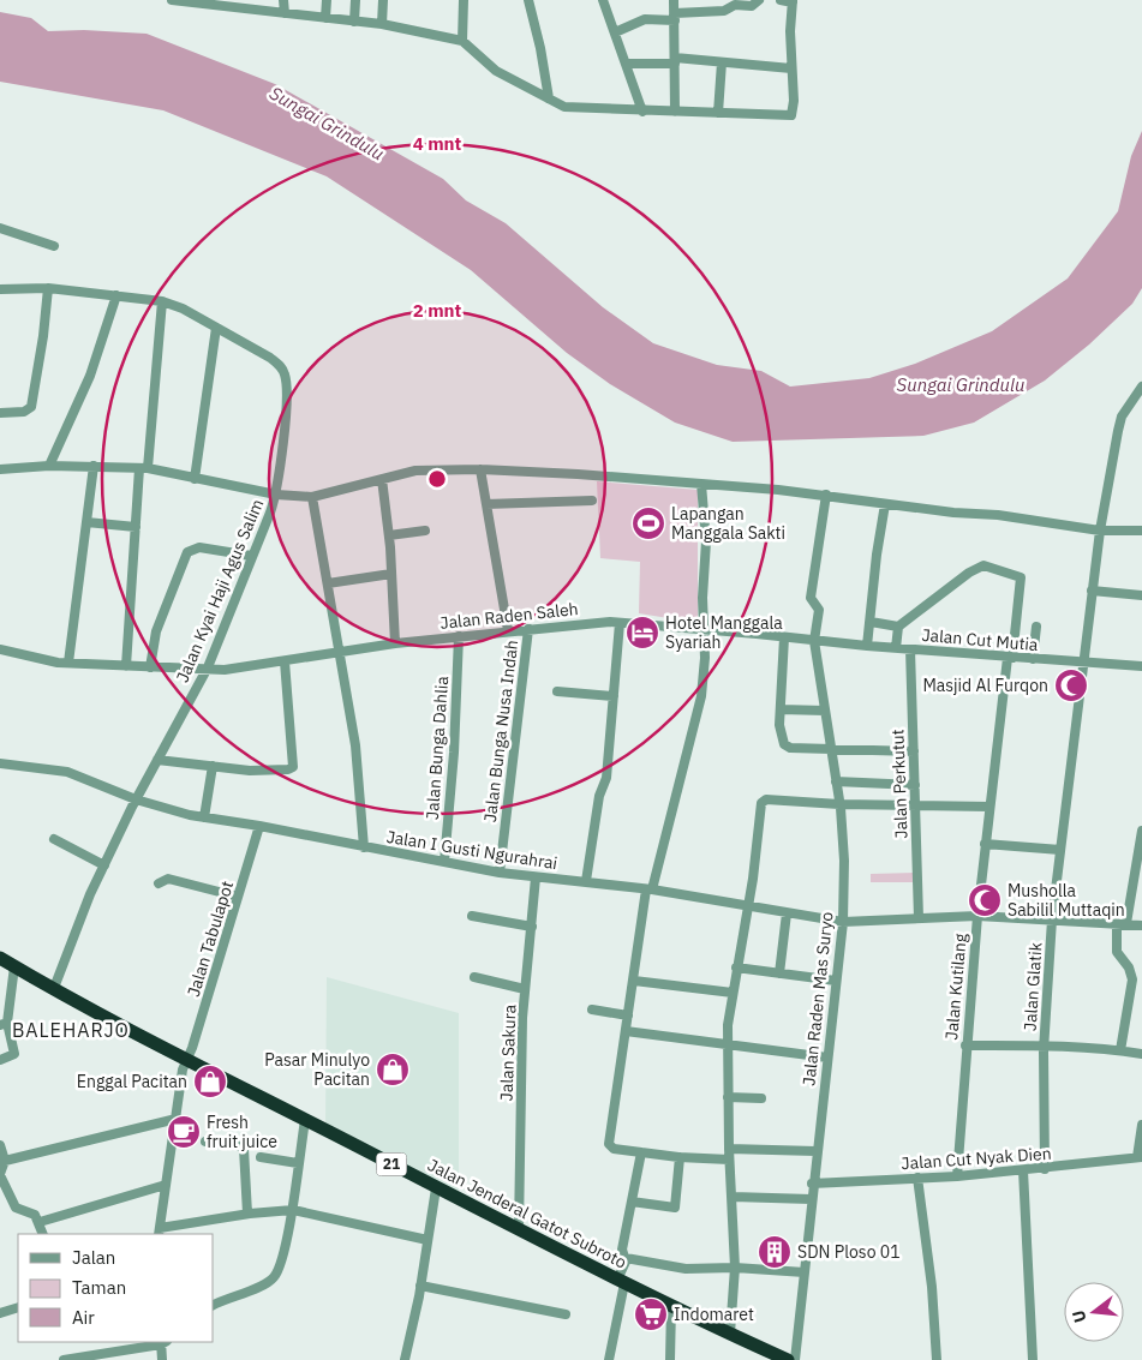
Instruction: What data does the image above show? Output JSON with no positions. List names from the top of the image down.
{
  "streets": {
    "highway": ["21", "Jalan Jenderal Gatot Subroto"],
    "street": [
      "Jalan Kyai Haji Agus Salim",
      "Jalan Raden Saleh",
      "Jalan Cut Mutia",
      "Jalan Bunga Nusa Indah",
      "Jalan Bunga Dahlia",
      "Jalan Perkutut",
      "Jalan I Gusti Ngurahrai",
      "Jalan Tabulapot",
      "Jalan Kutilang",
      "Jalan Glatik",
      "Jalan Raden Mas Suryo",
      "Jalan Sakura",
      "Jalan Cut Nyak Dien"
    ]
  },
  "crossings": [
    ["Jalan Kyai Haji Agus Salim", "Jalan Raden Saleh"],
    ["Jalan Kyai Haji Agus Salim", "Jalan I Gusti Ngurahrai"],
    ["Jalan Kyai Haji Agus Salim", "Jalan Jenderal Gatot Subroto"],
    ["Jalan Raden Saleh", "Jalan Cut Mutia"],
    ["Jalan Raden Saleh", "Jalan Bunga Nusa Indah"],
    ["Jalan Raden Saleh", "Jalan Bunga Dahlia"],
    ["Jalan Raden Saleh", "Jalan Raden Mas Suryo"],
    ["Jalan Cut Mutia", "Jalan Perkutut"],
    ["Jalan Cut Mutia", "Jalan Kutilang"],
    ["Jalan Cut Mutia", "Jalan Glatik"],
    ["Jalan Cut Mutia", "Jalan Raden Mas Suryo"],
    ["Jalan Bunga Nusa Indah", "Jalan I Gusti Ngurahrai"],
    ["Jalan Bunga Dahlia", "Jalan I Gusti Ngurahrai"],
    ["Jalan Perkutut", "Jalan I Gusti Ngurahrai"],
    ["Jalan I Gusti Ngurahrai", "Jalan Tabulapot"],
    ["Jalan I Gusti Ngurahrai", "Jalan Kutilang"],
    ["Jalan I Gusti Ngurahrai", "Jalan Glatik"],
    ["Jalan I Gusti Ngurahrai", "Jalan Raden Mas Suryo"],
    ["Jalan I Gusti Ngurahrai", "Jalan Sakura"],
    ["Jalan Tabulapot", "Jalan Jenderal Gatot Subroto"],
    ["Jalan Kutilang", "Jalan Cut Nyak Dien"],
    ["Jalan Glatik", "Jalan Cut Nyak Dien"],
    ["Jalan Raden Mas Suryo", "Jalan Cut Nyak Dien"],
    ["Jalan Sakura", "Jalan Jenderal Gatot Subroto"]
  ],
  "districts": ["BALEHARJO"],
  "water": ["Sungai Grindulu"],
  "places": {
    "sports": ["Lapangan Manggala Sakti"],
    "hotel": ["Hotel Manggala Syariah"],
    "mosque": ["Masjid Al Furqon", "Musholla Sabilil Muttaqin"],
    "shop": ["Pasar Minulyo Pacitan", "Enggal Pacitan"],
    "cafe": ["Fresh fruit juice"],
    "building": ["SDN Ploso 01"],
    "supermarket": ["Indomaret"]
  },
  "legend": ["Jalan", "Taman", "Air"],
  "north": "left",
  "rings": ["4 mnt", "2 mnt"]
}
